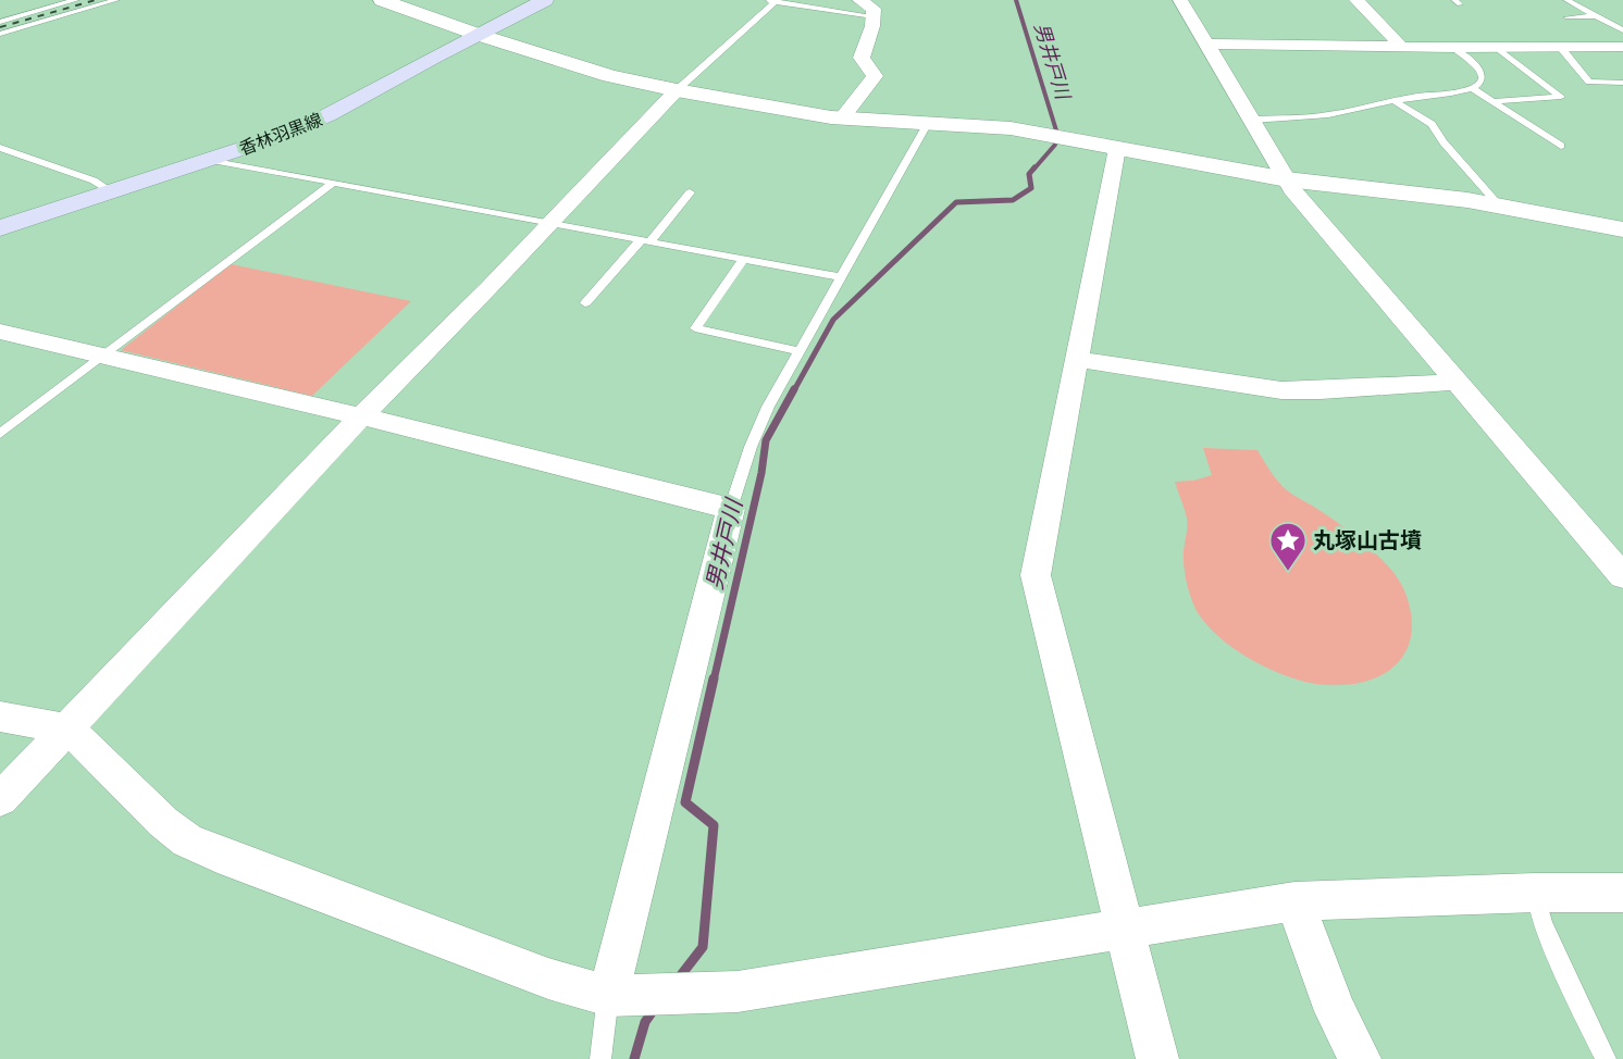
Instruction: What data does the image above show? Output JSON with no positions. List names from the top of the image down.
{
  "streets": {
    "main road": ["香林羽黒線"]
  },
  "water": ["男井戸川"],
  "places": {
    "place": ["丸塚山古墳"]
  }
}
